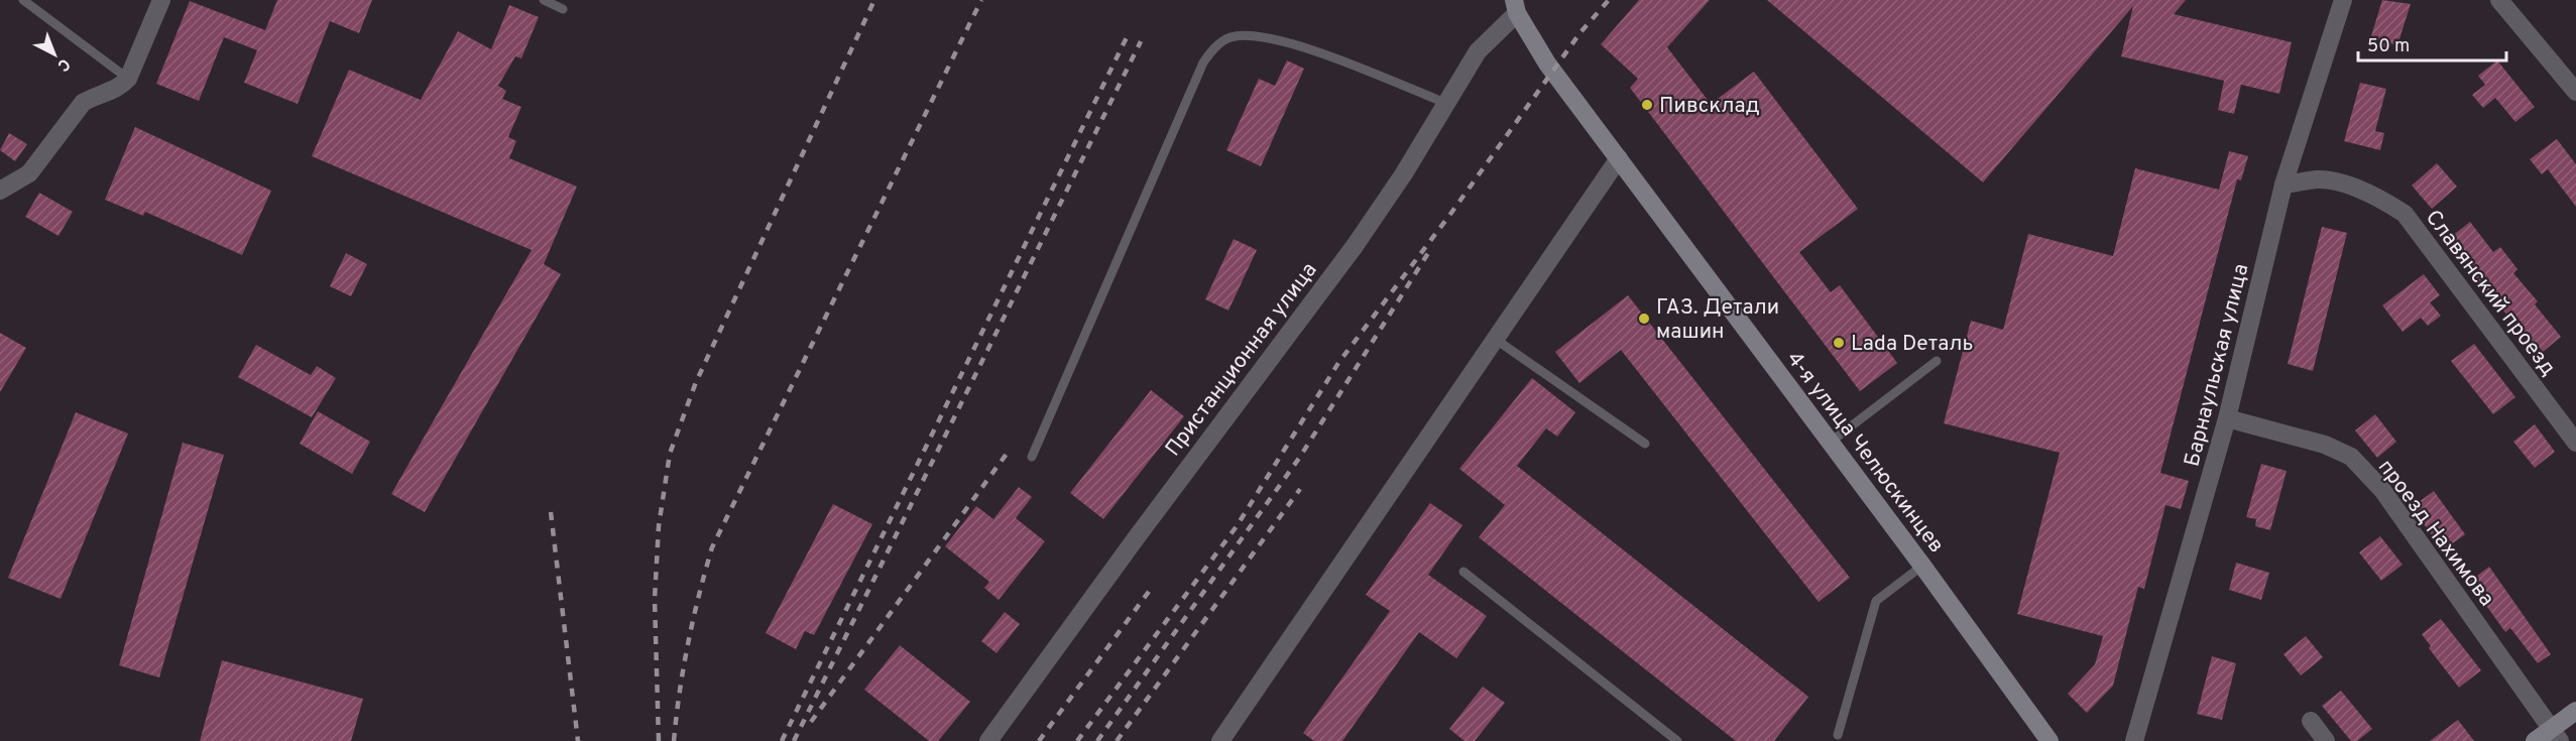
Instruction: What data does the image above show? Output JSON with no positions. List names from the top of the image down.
{
  "streets": {
    "main road": ["4-я улица Челюскинцев"],
    "street": [
      "Славянский проезд",
      "Пристанционная улица",
      "Барнаульская улица",
      "проезд Нахимова"
    ]
  },
  "crossings": [
    ["Славянский проезд", "Барнаульская улица"],
    ["Пристанционная улица", "4-я улица Челюскинцев"],
    ["Барнаульская улица", "проезд Нахимова"]
  ],
  "places": ["Пивсклад", "ГАЗ. Детали машин", "Lada Dеталь"],
  "scale_bar": "50 m",
  "north": "bottom right"
}
